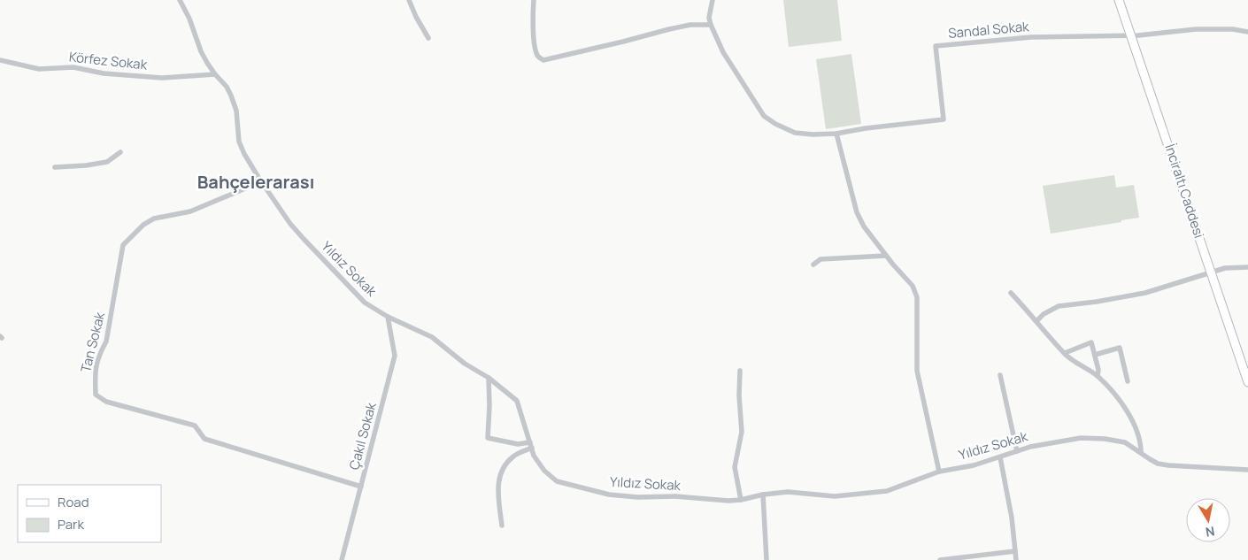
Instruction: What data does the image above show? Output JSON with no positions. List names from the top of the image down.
{
  "streets": {
    "main road": ["İnciraltı Caddesi"],
    "street": [
      "Sandal Sokak",
      "Körfez Sokak",
      "Yıldız Sokak",
      "Tan Sokak",
      "Çakıl Sokak"
    ]
  },
  "crossings": [
    ["Sandal Sokak", "İnciraltı Caddesi"],
    ["Körfez Sokak", "Yıldız Sokak"],
    ["Yıldız Sokak", "Tan Sokak"],
    ["Yıldız Sokak", "Çakıl Sokak"],
    ["Tan Sokak", "Çakıl Sokak"]
  ],
  "districts": ["Bahçelerarası"],
  "legend": ["Road", "Park"],
  "north": "bottom"
}
